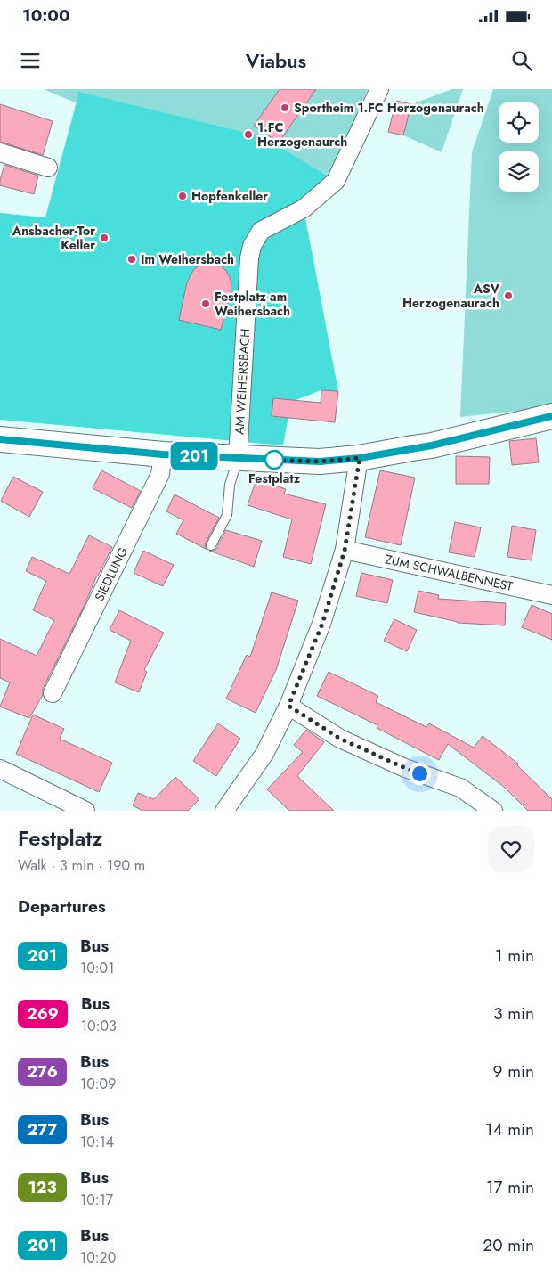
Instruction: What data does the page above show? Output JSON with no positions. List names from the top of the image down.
{
  "streets": {
    "street": ["AM WEIHERSBACH", "ZUM SCHWALBENNEST", "SIEDLUNG"]
  },
  "places": [
    "Sportheim 1.FC Herzogenaurach",
    "1.FC Herzogenaurch",
    "Hopfenkeller",
    "Ansbacher-Tor Keller",
    "Im Weihersbach",
    "ASV Herzogenaurach",
    "Festplatz am Weihersbach",
    "Festplatz"
  ],
  "lines": ["bus line 201"],
  "page": {
    "status": "10:00",
    "header": "Viabus",
    "on_map": "201",
    "heading": [
      ["Festplatz", "Walk · 3 min · 190 m"],
      "Departures"
    ],
    "list": [
      {
        "mark": "201",
        "name": "Bus",
        "note": "10:01",
        "value": "1 min"
      },
      {
        "mark": "269",
        "name": "Bus",
        "note": "10:03",
        "value": "3 min"
      },
      {
        "mark": "276",
        "name": "Bus",
        "note": "10:09",
        "value": "9 min"
      },
      {
        "mark": "277",
        "name": "Bus",
        "note": "10:14",
        "value": "14 min"
      },
      {
        "mark": "123",
        "name": "Bus",
        "note": "10:17",
        "value": "17 min"
      },
      {
        "mark": "201",
        "name": "Bus",
        "note": "10:20",
        "value": "20 min"
      }
    ]
  }
}
